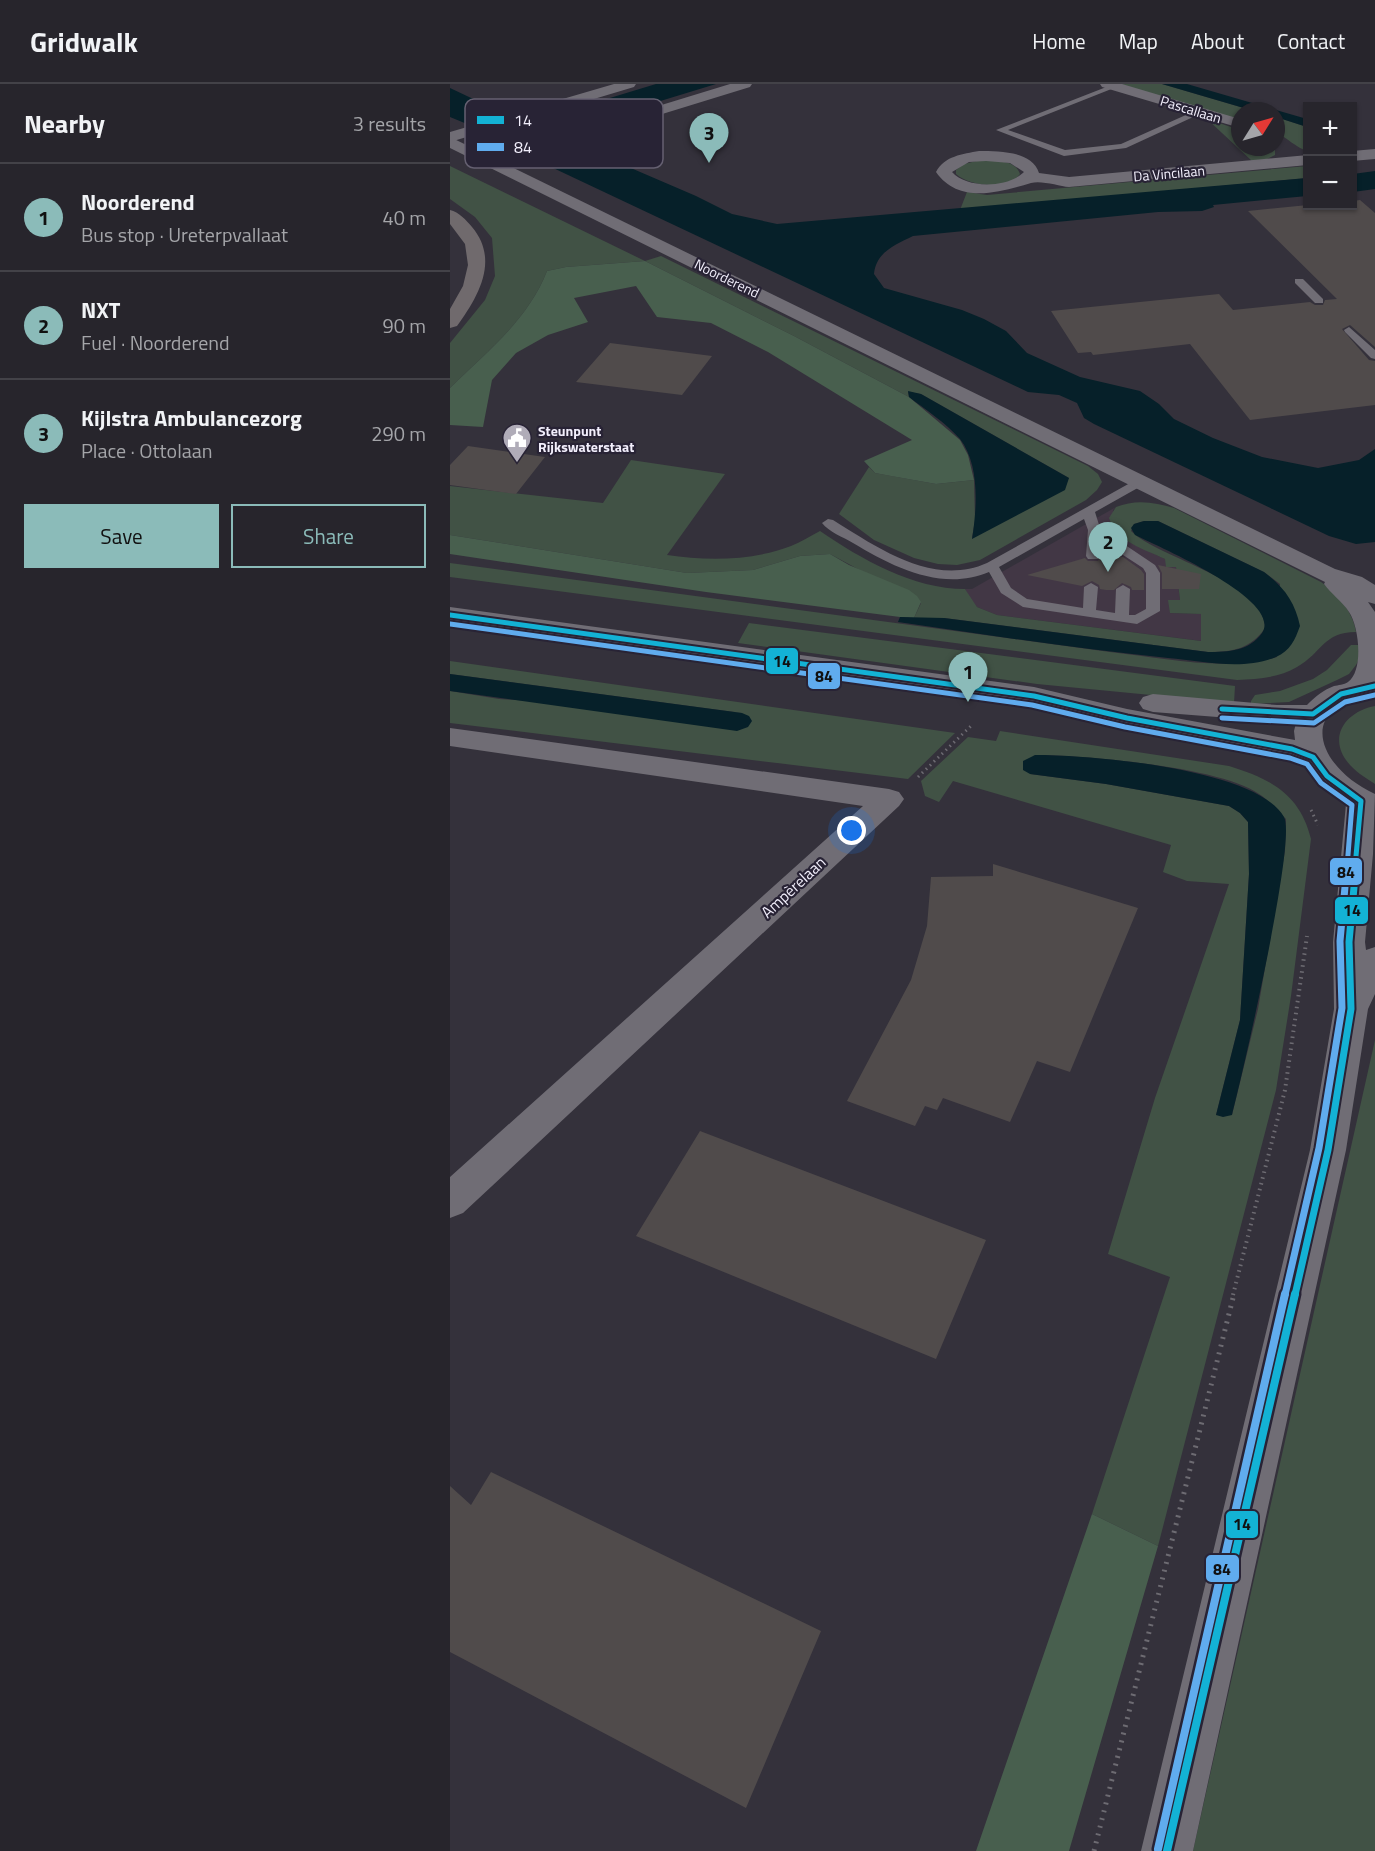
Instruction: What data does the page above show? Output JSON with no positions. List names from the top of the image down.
{
  "streets": {
    "street": [
      "Pascallaan",
      "Da Vincilaan",
      "Noorderend",
      "Ampèrelaan"
    ]
  },
  "places": {
    "public building": ["Steunpunt Rijkswaterstaat"]
  },
  "lines": ["transit line 14", "transit line 84"],
  "legend": ["14", "84"],
  "north": "top right",
  "page": {
    "header": "Gridwalk",
    "nav": [
      "Home",
      "Map",
      "About",
      "Contact"
    ],
    "heading": ["Nearby", "3 results"],
    "map_buttons": ["+", "−"],
    "pins": ["3", "2", "1"],
    "list": [
      {
        "mark": "1",
        "name": "Noorderend",
        "note": "Bus stop · Ureterpvallaat",
        "value": "40 m"
      },
      {
        "mark": "2",
        "name": "NXT",
        "note": "Fuel · Noorderend",
        "value": "90 m"
      },
      {
        "mark": "3",
        "name": "Kijlstra Ambulancezorg",
        "note": "Place · Ottolaan",
        "value": "290 m"
      }
    ],
    "buttons": ["Save", "Share"]
  }
}
